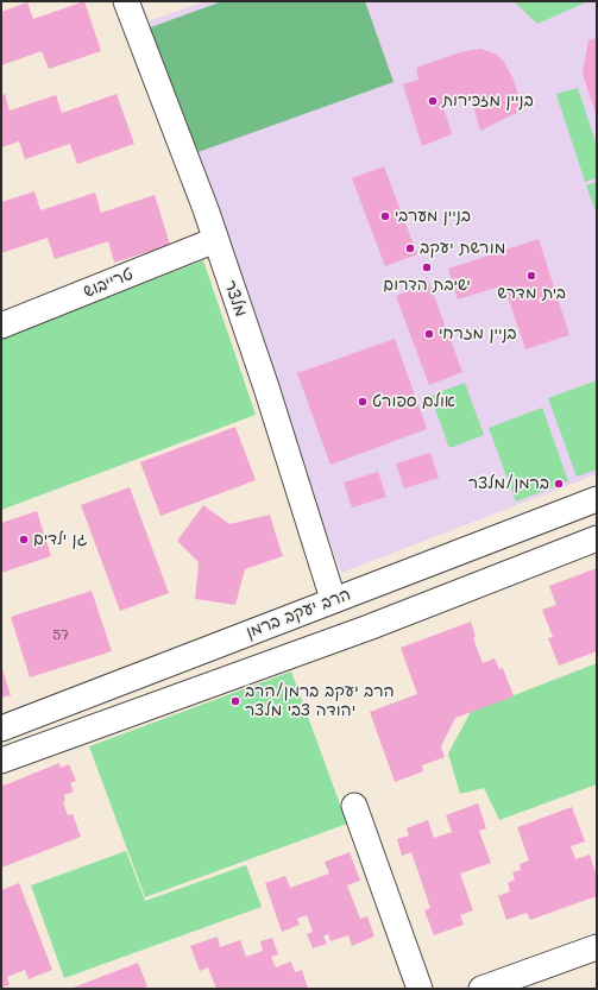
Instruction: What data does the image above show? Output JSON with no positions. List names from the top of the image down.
{
  "streets": {
    "street": ["טרייבוש", "מלצר", "הרב יעקב ברמן"]
  },
  "crossings": [
    ["טרייבוש", "מלצר"],
    ["מלצר", "הרב יעקב ברמן"]
  ],
  "places": [
    "בניין מזכירות",
    "בניין מערבי",
    "מורשת יעקב",
    "ישיבת הדרום",
    "בית מדרש",
    "בניין מזרחי",
    "אולם ספורט",
    "ברמן/מלצר",
    "גן ילדים",
    "הרב יעקב ברמן/הרב יהודה צבי מלצר"
  ],
  "house_numbers": ["57"]
}
